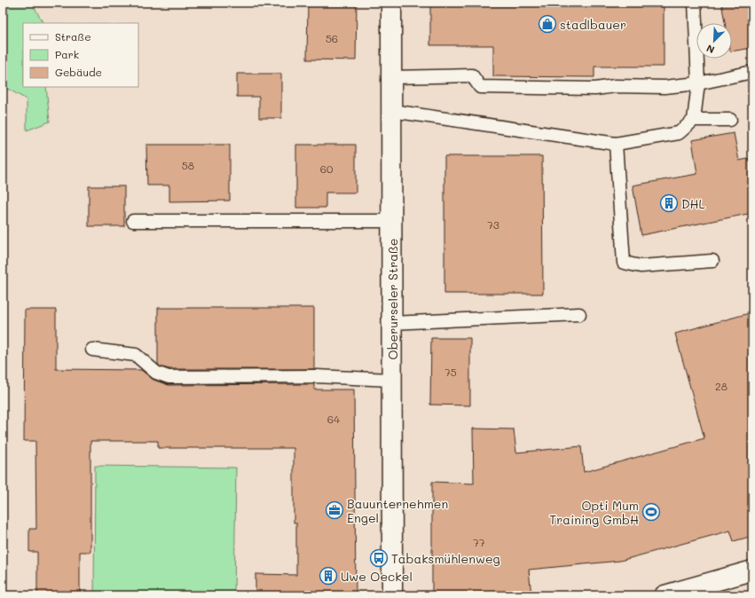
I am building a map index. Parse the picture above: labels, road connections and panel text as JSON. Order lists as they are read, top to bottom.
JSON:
{
  "streets": {
    "street": ["Oberurseler Straße"]
  },
  "places": {
    "shop": ["stadlbauer"],
    "building": ["DHL", "Uwe Oeckel"],
    "office": ["Bauunternehmen Engel"],
    "sports": ["Opti Mum Training GmbH"],
    "bus stop": ["Tabaksmühlenweg"]
  },
  "house_numbers": [
    "56",
    "58",
    "60",
    "73",
    "75",
    "28",
    "64",
    "77"
  ],
  "legend": ["Straße", "Park", "Gebäude"],
  "north": "bottom left"
}
